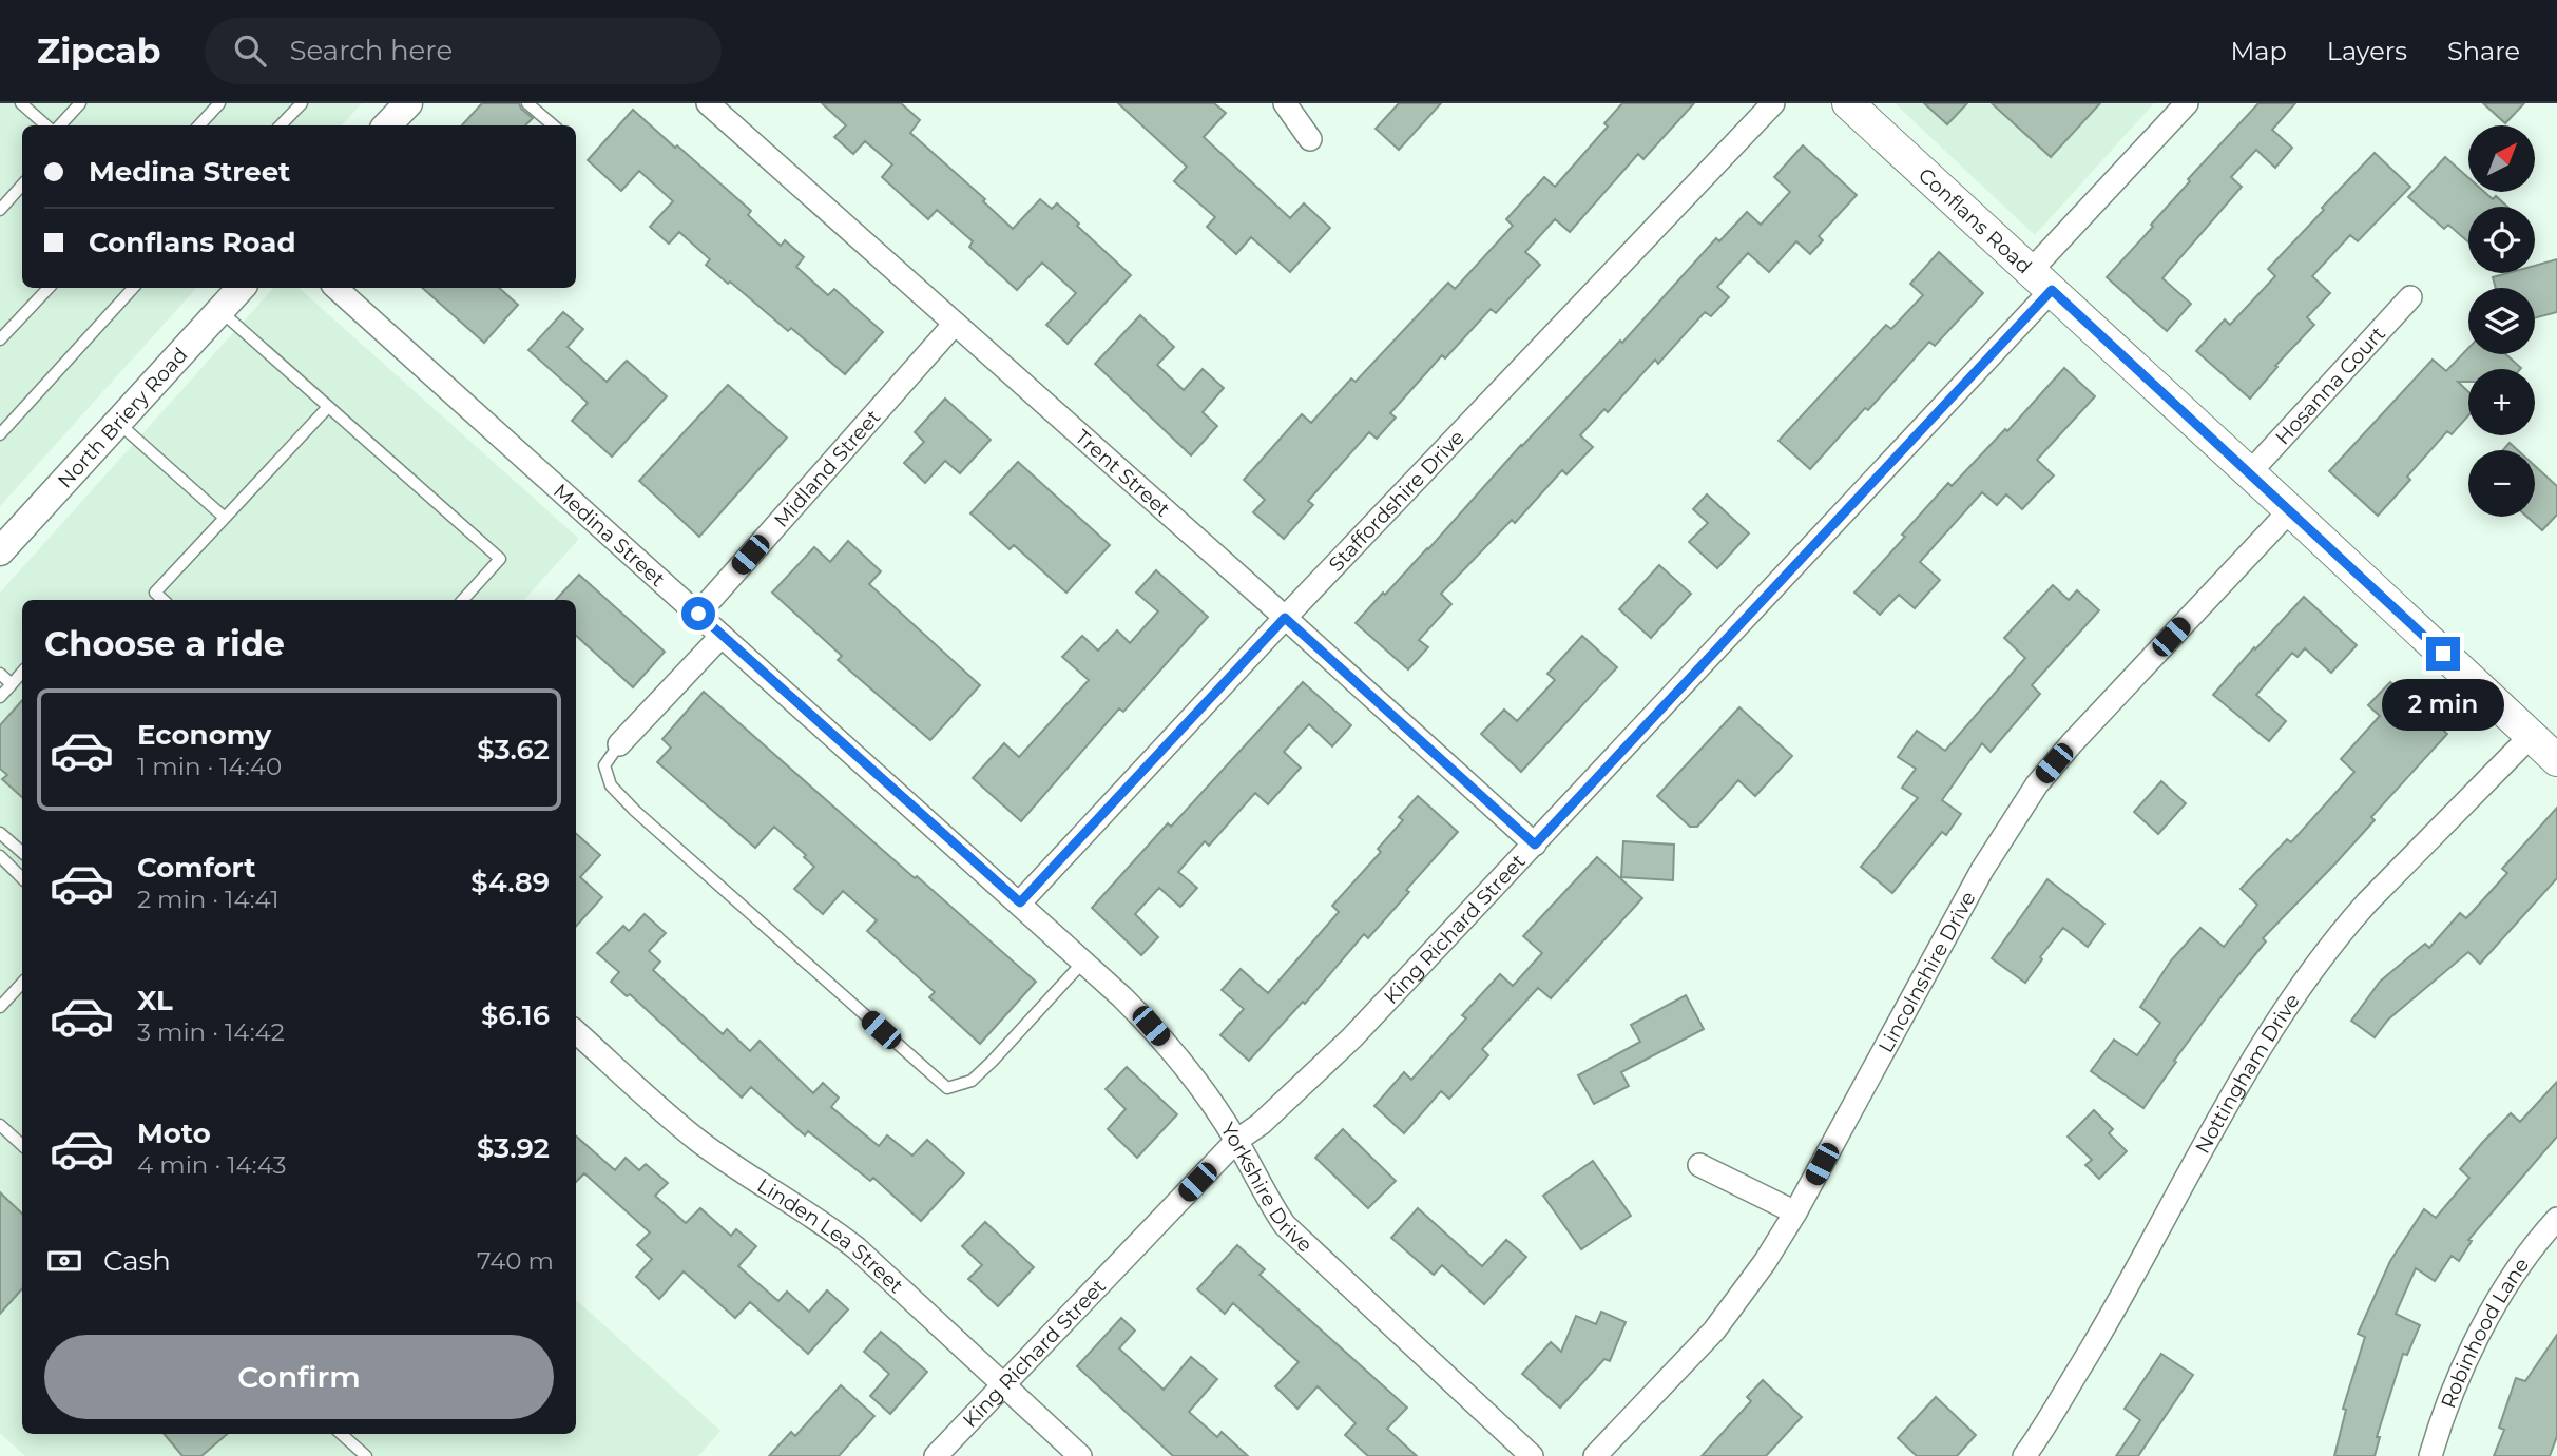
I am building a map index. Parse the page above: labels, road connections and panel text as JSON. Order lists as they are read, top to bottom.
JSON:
{
  "streets": {
    "main road": ["Conflans Road"],
    "street": [
      "Hosanna Court",
      "North Briery Road",
      "Midland Street",
      "Trent Street",
      "Staffordshire Drive",
      "Medina Street",
      "King Richard Street",
      "Lincolnshire Drive",
      "Nottingham Drive",
      "Yorkshire Drive",
      "Linden Lea Street",
      "Robinhood Lane"
    ]
  },
  "crossings": [
    ["Conflans Road", "Hosanna Court"],
    ["Conflans Road", "King Richard Street"],
    ["Conflans Road", "Lincolnshire Drive"],
    ["Conflans Road", "Nottingham Drive"],
    ["Midland Street", "Trent Street"],
    ["Midland Street", "Medina Street"],
    ["Trent Street", "Staffordshire Drive"],
    ["Trent Street", "King Richard Street"],
    ["Staffordshire Drive", "Medina Street"],
    ["Staffordshire Drive", "Yorkshire Drive"],
    ["Medina Street", "Yorkshire Drive"],
    ["King Richard Street", "Yorkshire Drive"],
    ["King Richard Street", "Linden Lea Street"]
  ],
  "north": "top right",
  "page": {
    "header": "Zipcab",
    "search": "Search here",
    "nav": ["Map", "Layers", "Share"],
    "map_buttons": ["+", "−"],
    "banner": ["Medina Street", "Conflans Road"],
    "heading": "Choose a ride",
    "bubble": "2 min",
    "list": [
      {
        "name": "Economy",
        "note": "1 min · 14:40",
        "value": "$3.62"
      },
      {
        "name": "Comfort",
        "note": "2 min · 14:41",
        "value": "$4.89"
      },
      {
        "name": "XL",
        "note": "3 min · 14:42",
        "value": "$6.16"
      },
      {
        "name": "Moto",
        "note": "4 min · 14:43",
        "value": "$3.92"
      }
    ],
    "pay": ["Cash", "740 m"],
    "buttons": "Confirm"
  }
}
